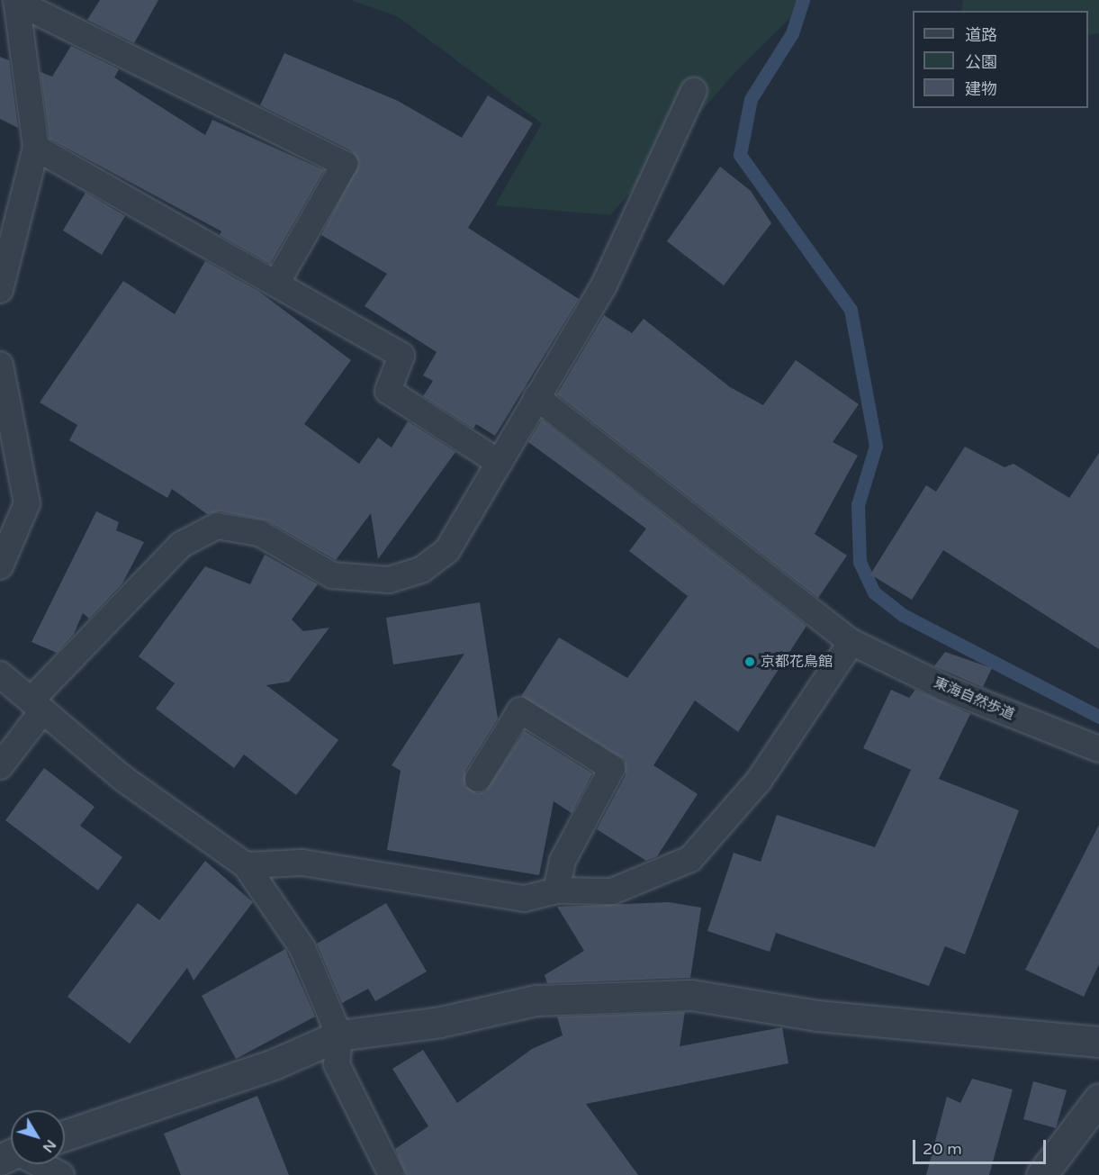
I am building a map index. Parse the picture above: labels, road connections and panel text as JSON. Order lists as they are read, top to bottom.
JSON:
{
  "streets": {
    "lane": ["東海自然歩道"]
  },
  "places": ["京都花鳥館"],
  "legend": ["道路", "公園", "建物"],
  "scale_bar": "20 m",
  "north": "bottom right"
}
